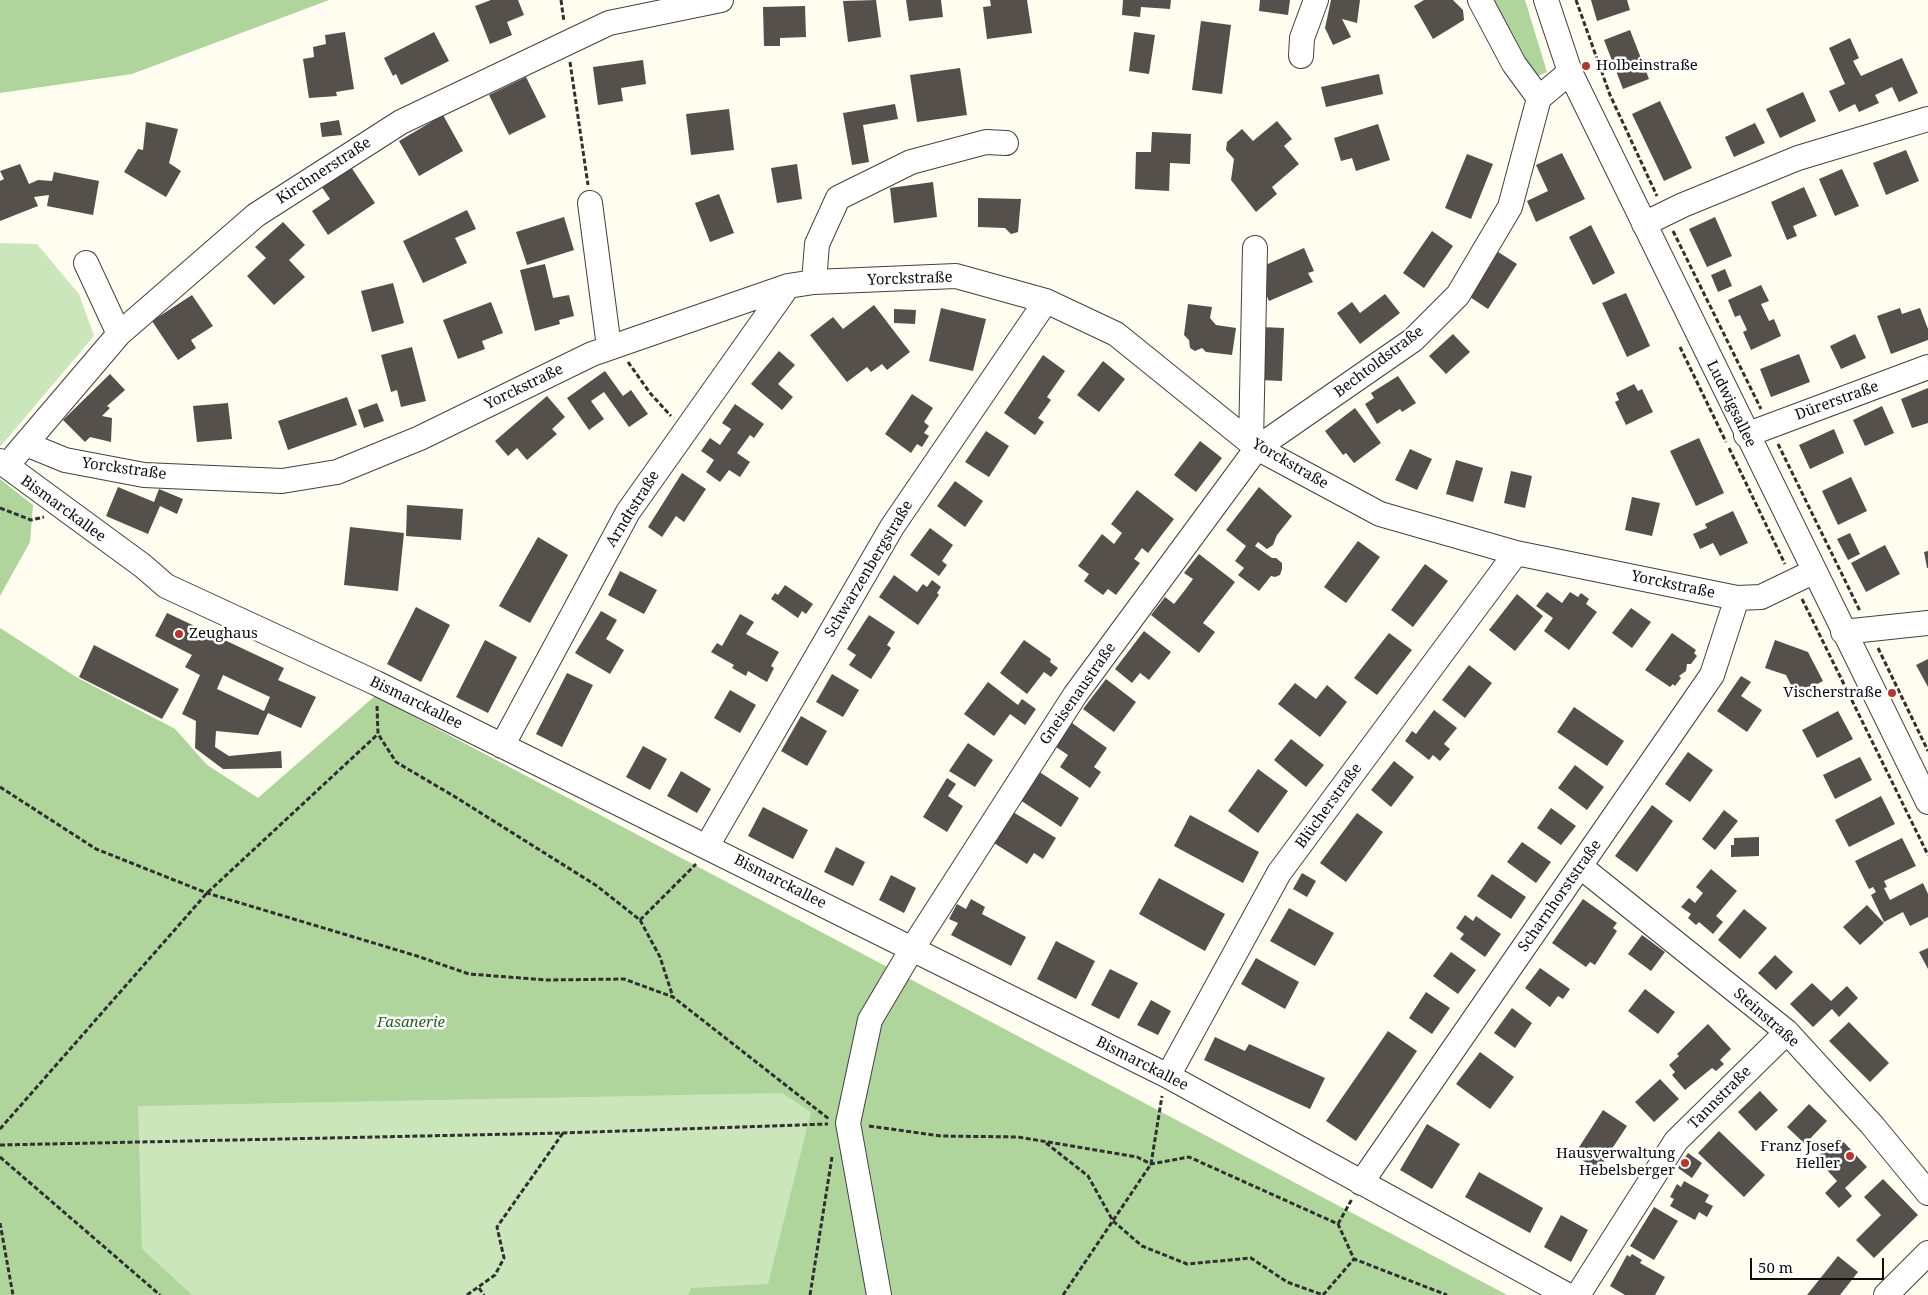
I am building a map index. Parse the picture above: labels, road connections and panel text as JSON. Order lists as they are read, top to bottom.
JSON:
{
  "streets": {
    "street": [
      "Kirchnerstraße",
      "Yorckstraße",
      "Bechtoldstraße",
      "Dürerstraße",
      "Ludwigsallee",
      "Bismarckallee",
      "Arndtstraße",
      "Schwarzenbergstraße",
      "Gneisenaustraße",
      "Blücherstraße",
      "Scharnhorststraße",
      "Steinstraße",
      "Tannstraße"
    ]
  },
  "crossings": [
    ["Kirchnerstraße", "Yorckstraße"],
    ["Kirchnerstraße", "Bismarckallee"],
    ["Yorckstraße", "Bechtoldstraße"],
    ["Yorckstraße", "Ludwigsallee"],
    ["Yorckstraße", "Arndtstraße"],
    ["Yorckstraße", "Schwarzenbergstraße"],
    ["Yorckstraße", "Gneisenaustraße"],
    ["Yorckstraße", "Blücherstraße"],
    ["Yorckstraße", "Scharnhorststraße"],
    ["Bechtoldstraße", "Gneisenaustraße"],
    ["Dürerstraße", "Ludwigsallee"],
    ["Bismarckallee", "Arndtstraße"],
    ["Bismarckallee", "Schwarzenbergstraße"],
    ["Bismarckallee", "Gneisenaustraße"],
    ["Bismarckallee", "Blücherstraße"],
    ["Bismarckallee", "Scharnhorststraße"],
    ["Scharnhorststraße", "Steinstraße"],
    ["Steinstraße", "Tannstraße"]
  ],
  "parks": ["Fasanerie"],
  "places": [
    "Holbeinstraße",
    "Zeughaus",
    "Vischerstraße",
    "Franz Josef Heller",
    "Hausverwaltung Hebelsberger"
  ],
  "scale_bar": "50 m"
}
